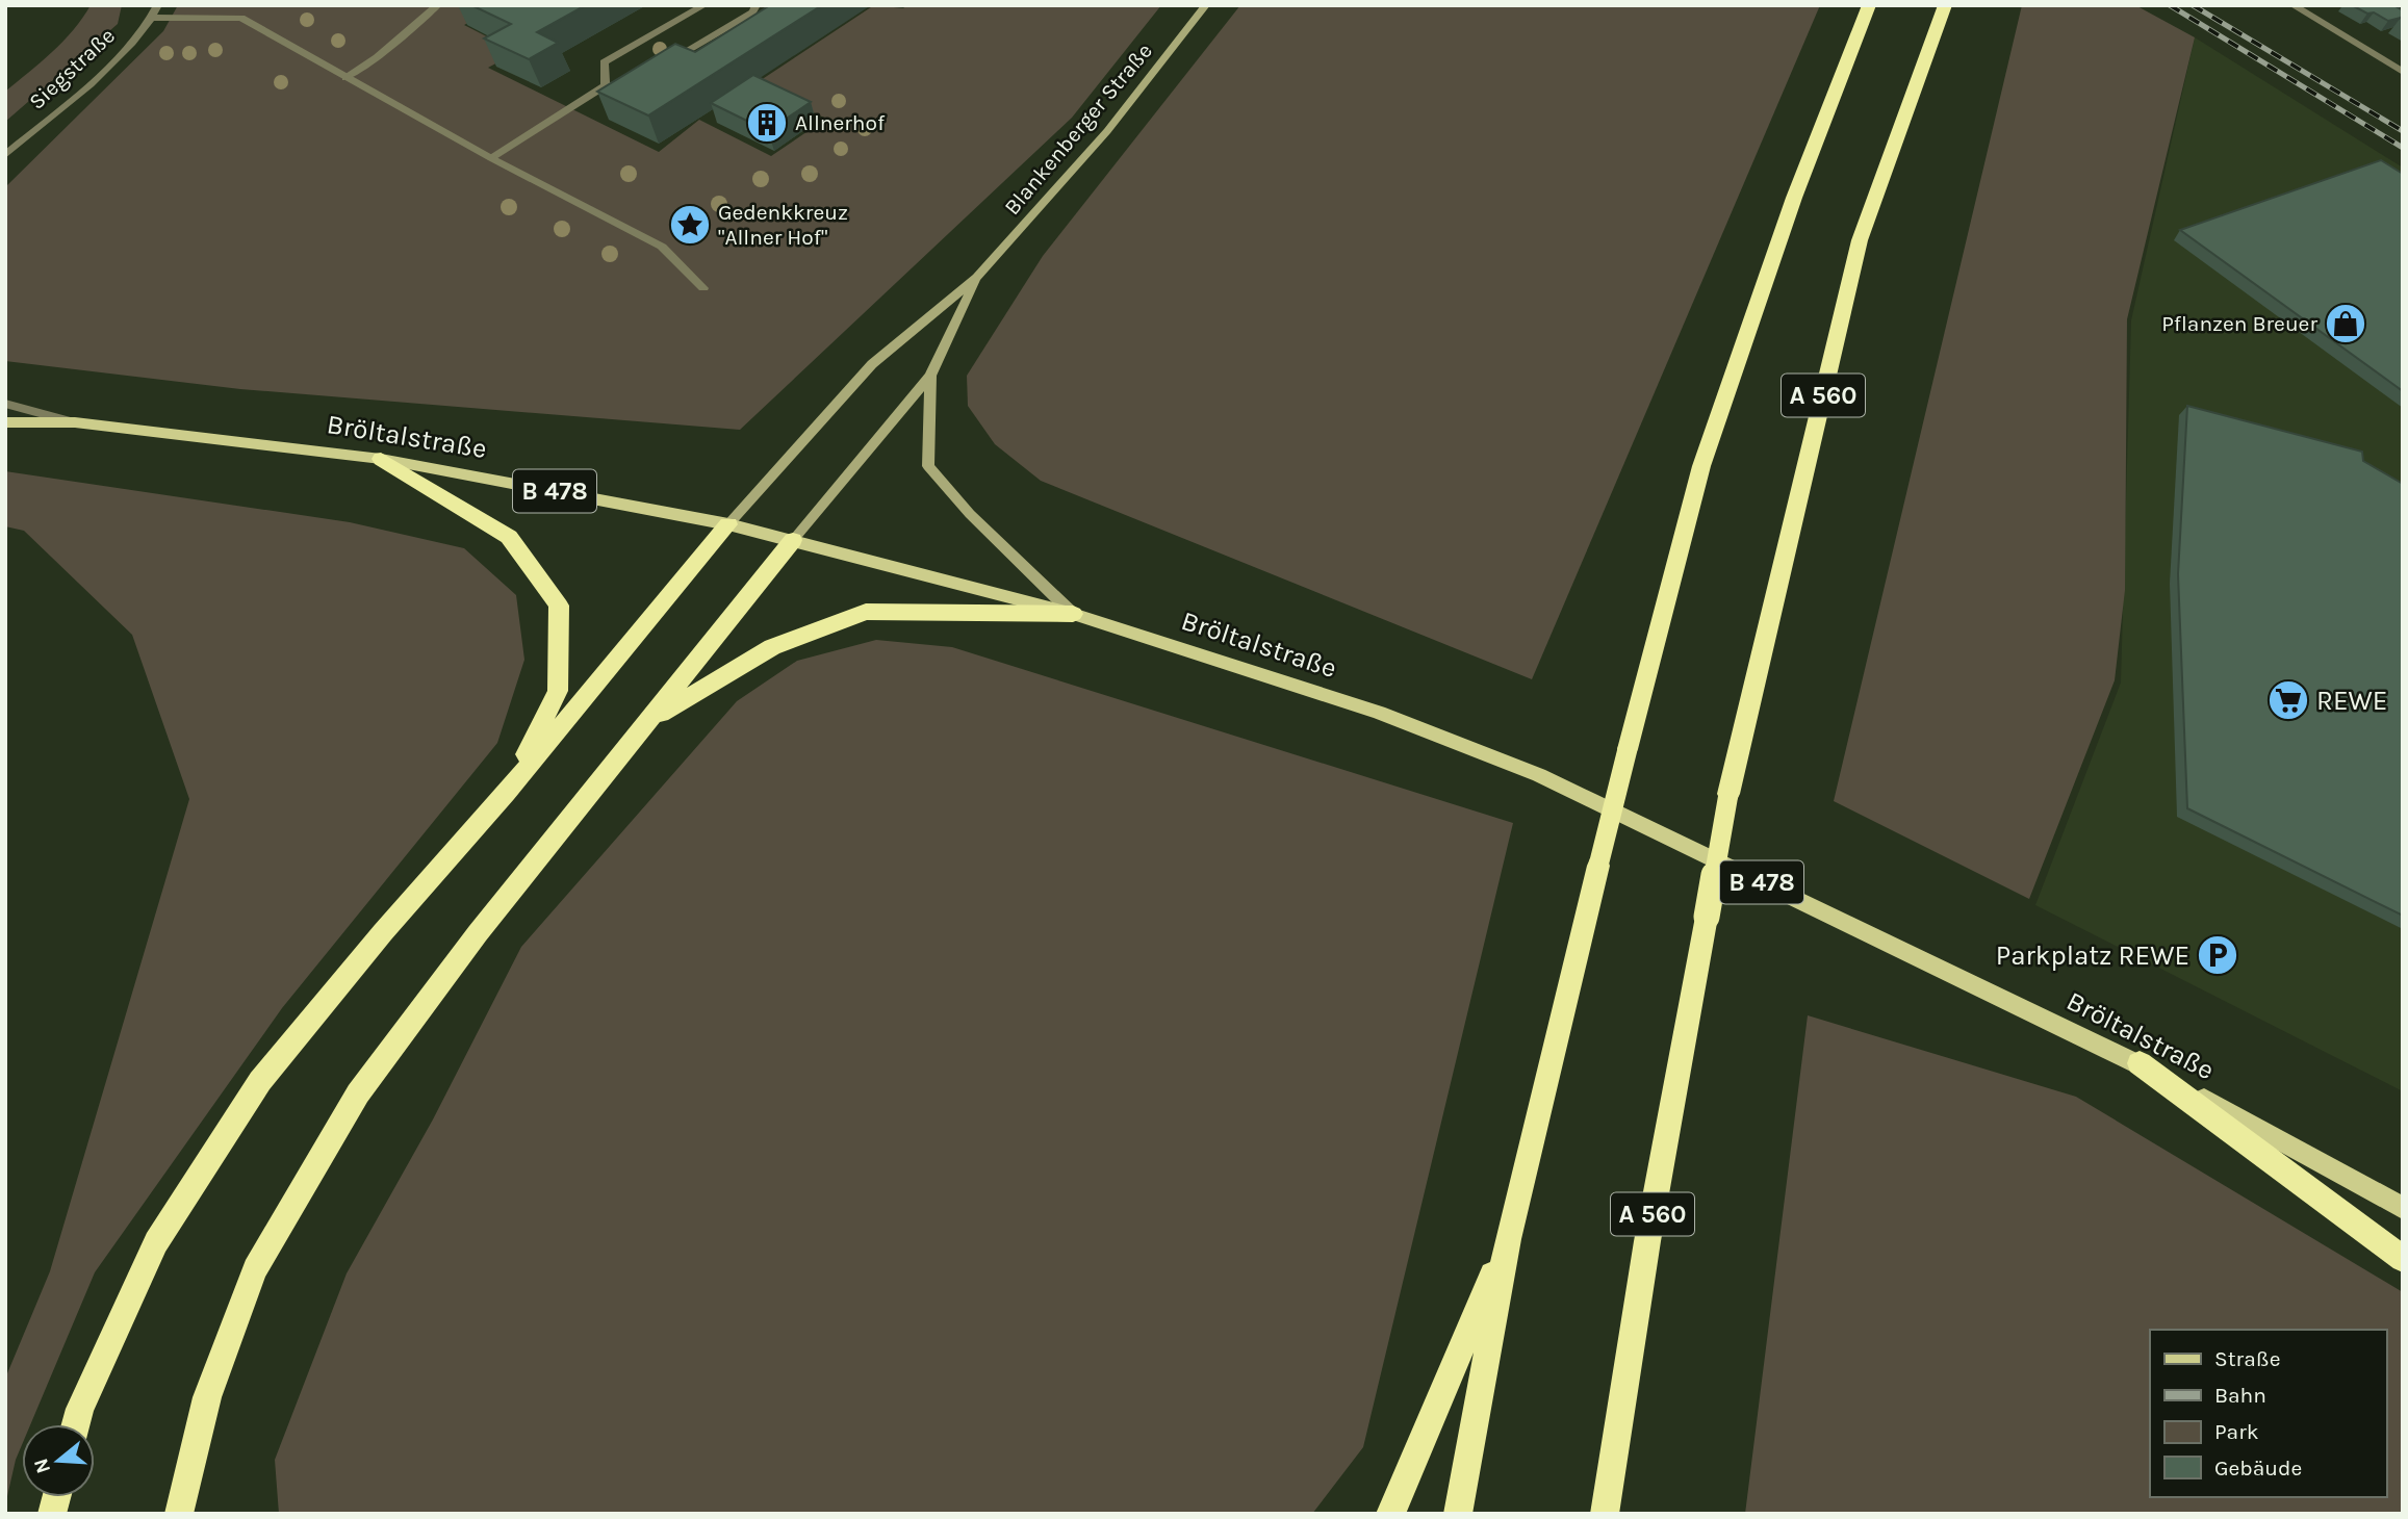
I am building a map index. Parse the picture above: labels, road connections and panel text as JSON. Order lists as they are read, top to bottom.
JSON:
{
  "streets": {
    "highway": ["A 560"],
    "main road": ["Bröltalstraße", "B 478"],
    "street": ["Siegstraße", "Blankenberger Straße"]
  },
  "crossings": [
    ["Blankenberger Straße", "Bröltalstraße"]
  ],
  "places": {
    "building": ["Allnerhof"],
    "place": ["Gedenkkreuz \"Allner Hof\""],
    "shop": ["Pflanzen Breuer"],
    "supermarket": ["REWE"],
    "parking": ["Parkplatz REWE"]
  },
  "legend": [
    "Straße",
    "Bahn",
    "Park",
    "Gebäude"
  ],
  "north": "left"
}
